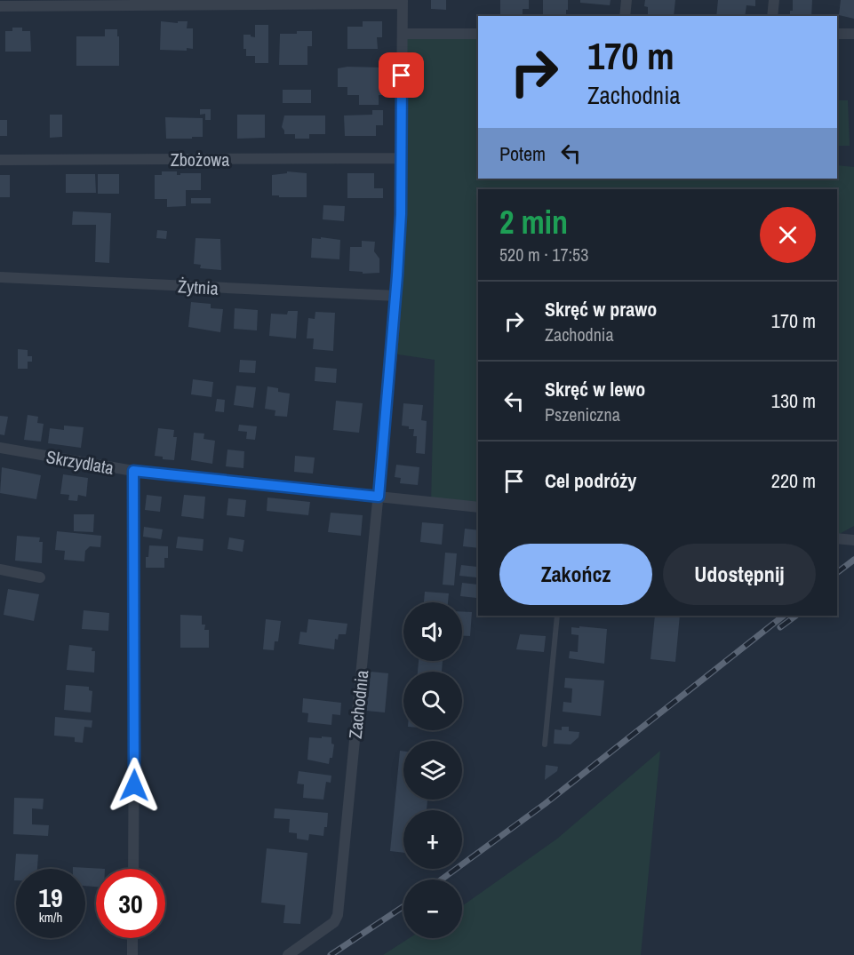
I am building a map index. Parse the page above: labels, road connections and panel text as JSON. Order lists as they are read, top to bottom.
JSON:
{
  "streets": {
    "street": [
      "Zbożowa",
      "Żytnia",
      "Skrzydlata",
      "Zachodnia"
    ]
  },
  "crossings": [
    ["Zbożowa", "Zachodnia"],
    ["Żytnia", "Zachodnia"]
  ],
  "page": {
    "turn": ["170 m", "Zachodnia"],
    "then": "Potem",
    "heading": ["2 min", "520 m · 17:53"],
    "list": [
      {
        "name": "Skręć w prawo",
        "note": "Zachodnia",
        "value": "170 m"
      },
      {
        "name": "Skręć w lewo",
        "note": "Pszeniczna",
        "value": "130 m"
      },
      {
        "name": "Cel podróży",
        "value": "220 m"
      }
    ],
    "buttons": ["Zakończ", "Udostępnij"],
    "map_buttons": ["+", "−"],
    "speed": "19 km/h",
    "limit": "30"
  }
}
